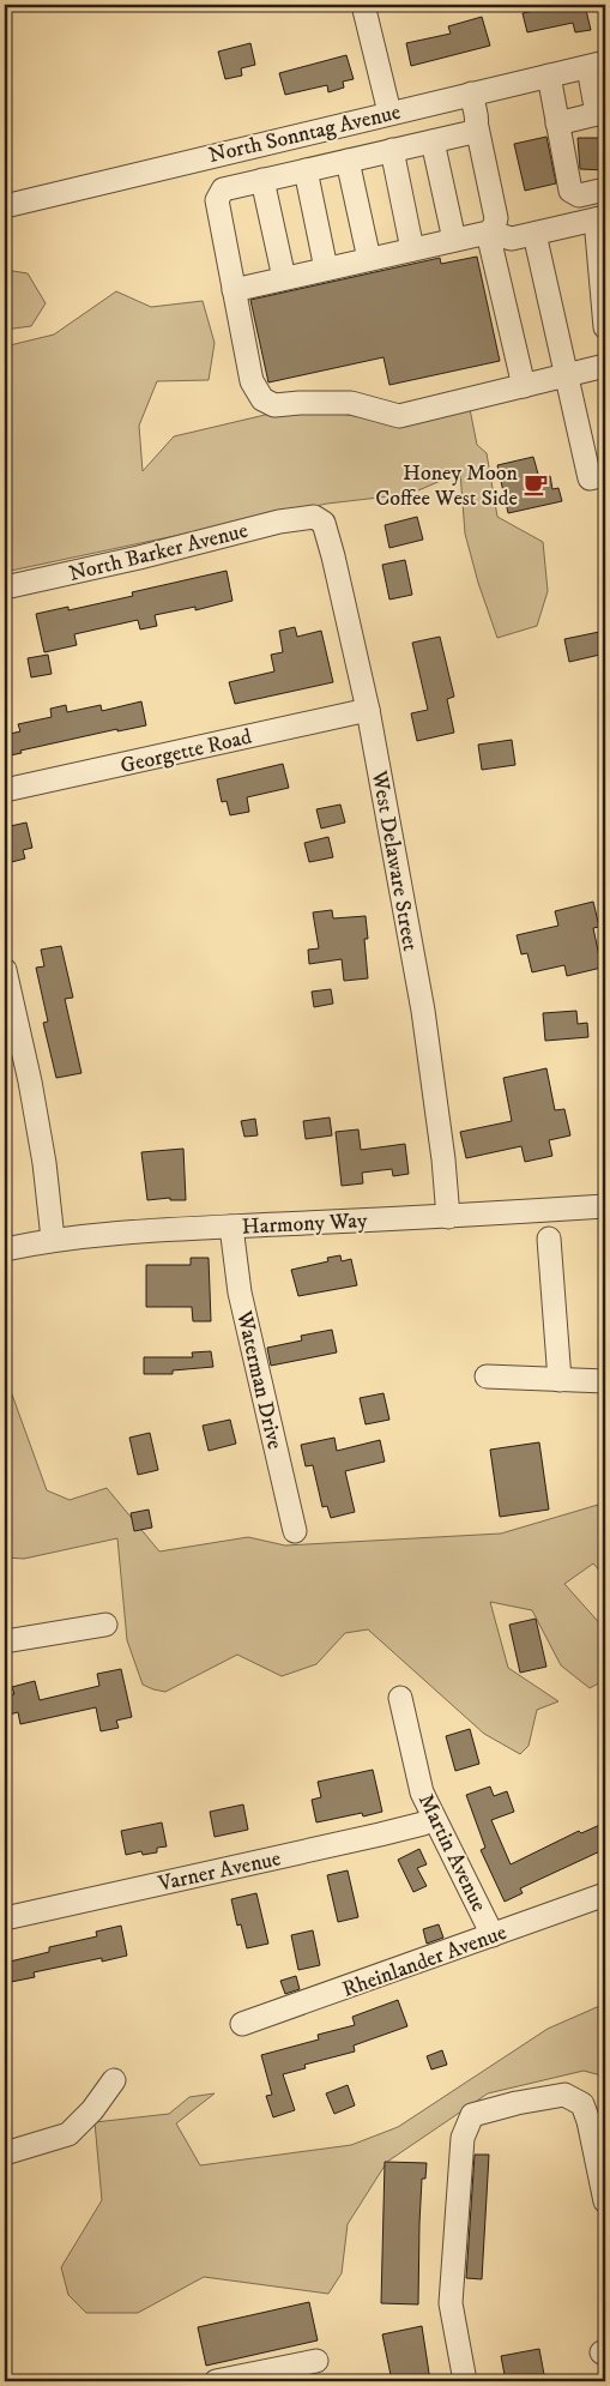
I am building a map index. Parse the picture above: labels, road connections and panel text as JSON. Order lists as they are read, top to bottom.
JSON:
{
  "streets": {
    "street": [
      "North Sonntag Avenue",
      "North Barker Avenue",
      "Georgette Road",
      "West Delaware Street",
      "Harmony Way",
      "Waterman Drive",
      "Martin Avenue",
      "Varner Avenue",
      "Rheinlander Avenue"
    ]
  },
  "crossings": [
    ["North Barker Avenue", "West Delaware Street"],
    ["Georgette Road", "West Delaware Street"],
    ["West Delaware Street", "Harmony Way"],
    ["Harmony Way", "Waterman Drive"],
    ["Martin Avenue", "Varner Avenue"],
    ["Martin Avenue", "Rheinlander Avenue"]
  ],
  "places": {
    "cafe": ["Honey Moon Coffee West Side"]
  }
}
